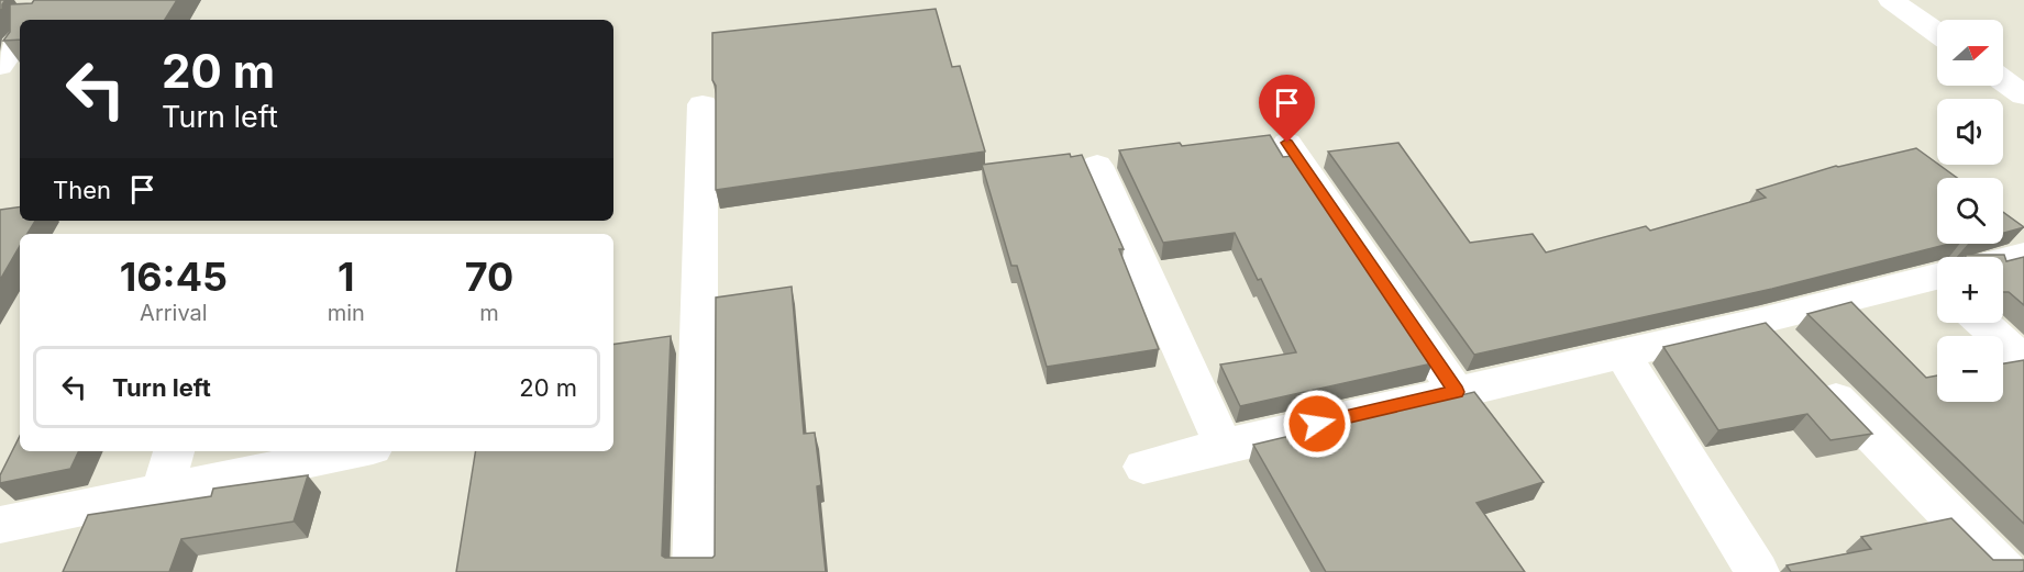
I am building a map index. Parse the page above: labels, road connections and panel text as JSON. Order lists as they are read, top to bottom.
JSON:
{
  "north": "right",
  "page": {
    "map_buttons": ["+", "−"],
    "turn": ["20 m", "Turn left"],
    "then": "Then",
    "eta": [
      "16:45",
      "Arrival",
      "1",
      "min",
      "70",
      "m"
    ],
    "list": [
      {
        "name": "Turn left",
        "value": "20 m"
      }
    ]
  }
}
